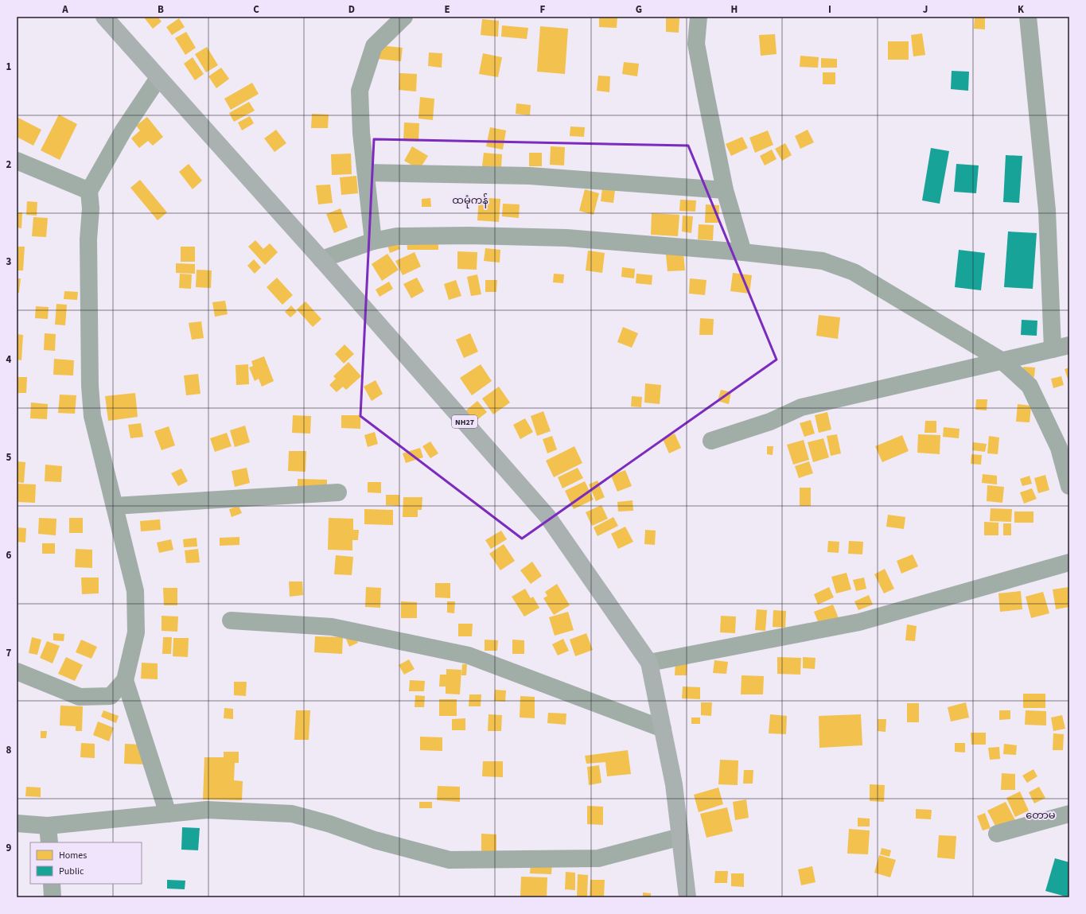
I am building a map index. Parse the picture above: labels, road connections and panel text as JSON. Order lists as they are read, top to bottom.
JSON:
{
  "streets": {
    "highway": ["NH27"]
  },
  "districts": ["ထမုံကန်", "တောမ"],
  "legend": ["Homes", "Public"],
  "grid": {
    "columns": [
      "A",
      "B",
      "C",
      "D",
      "E",
      "F",
      "G",
      "H",
      "I",
      "J",
      "K"
    ],
    "rows": [
      "1",
      "2",
      "3",
      "4",
      "5",
      "6",
      "7",
      "8",
      "9"
    ]
  }
}
